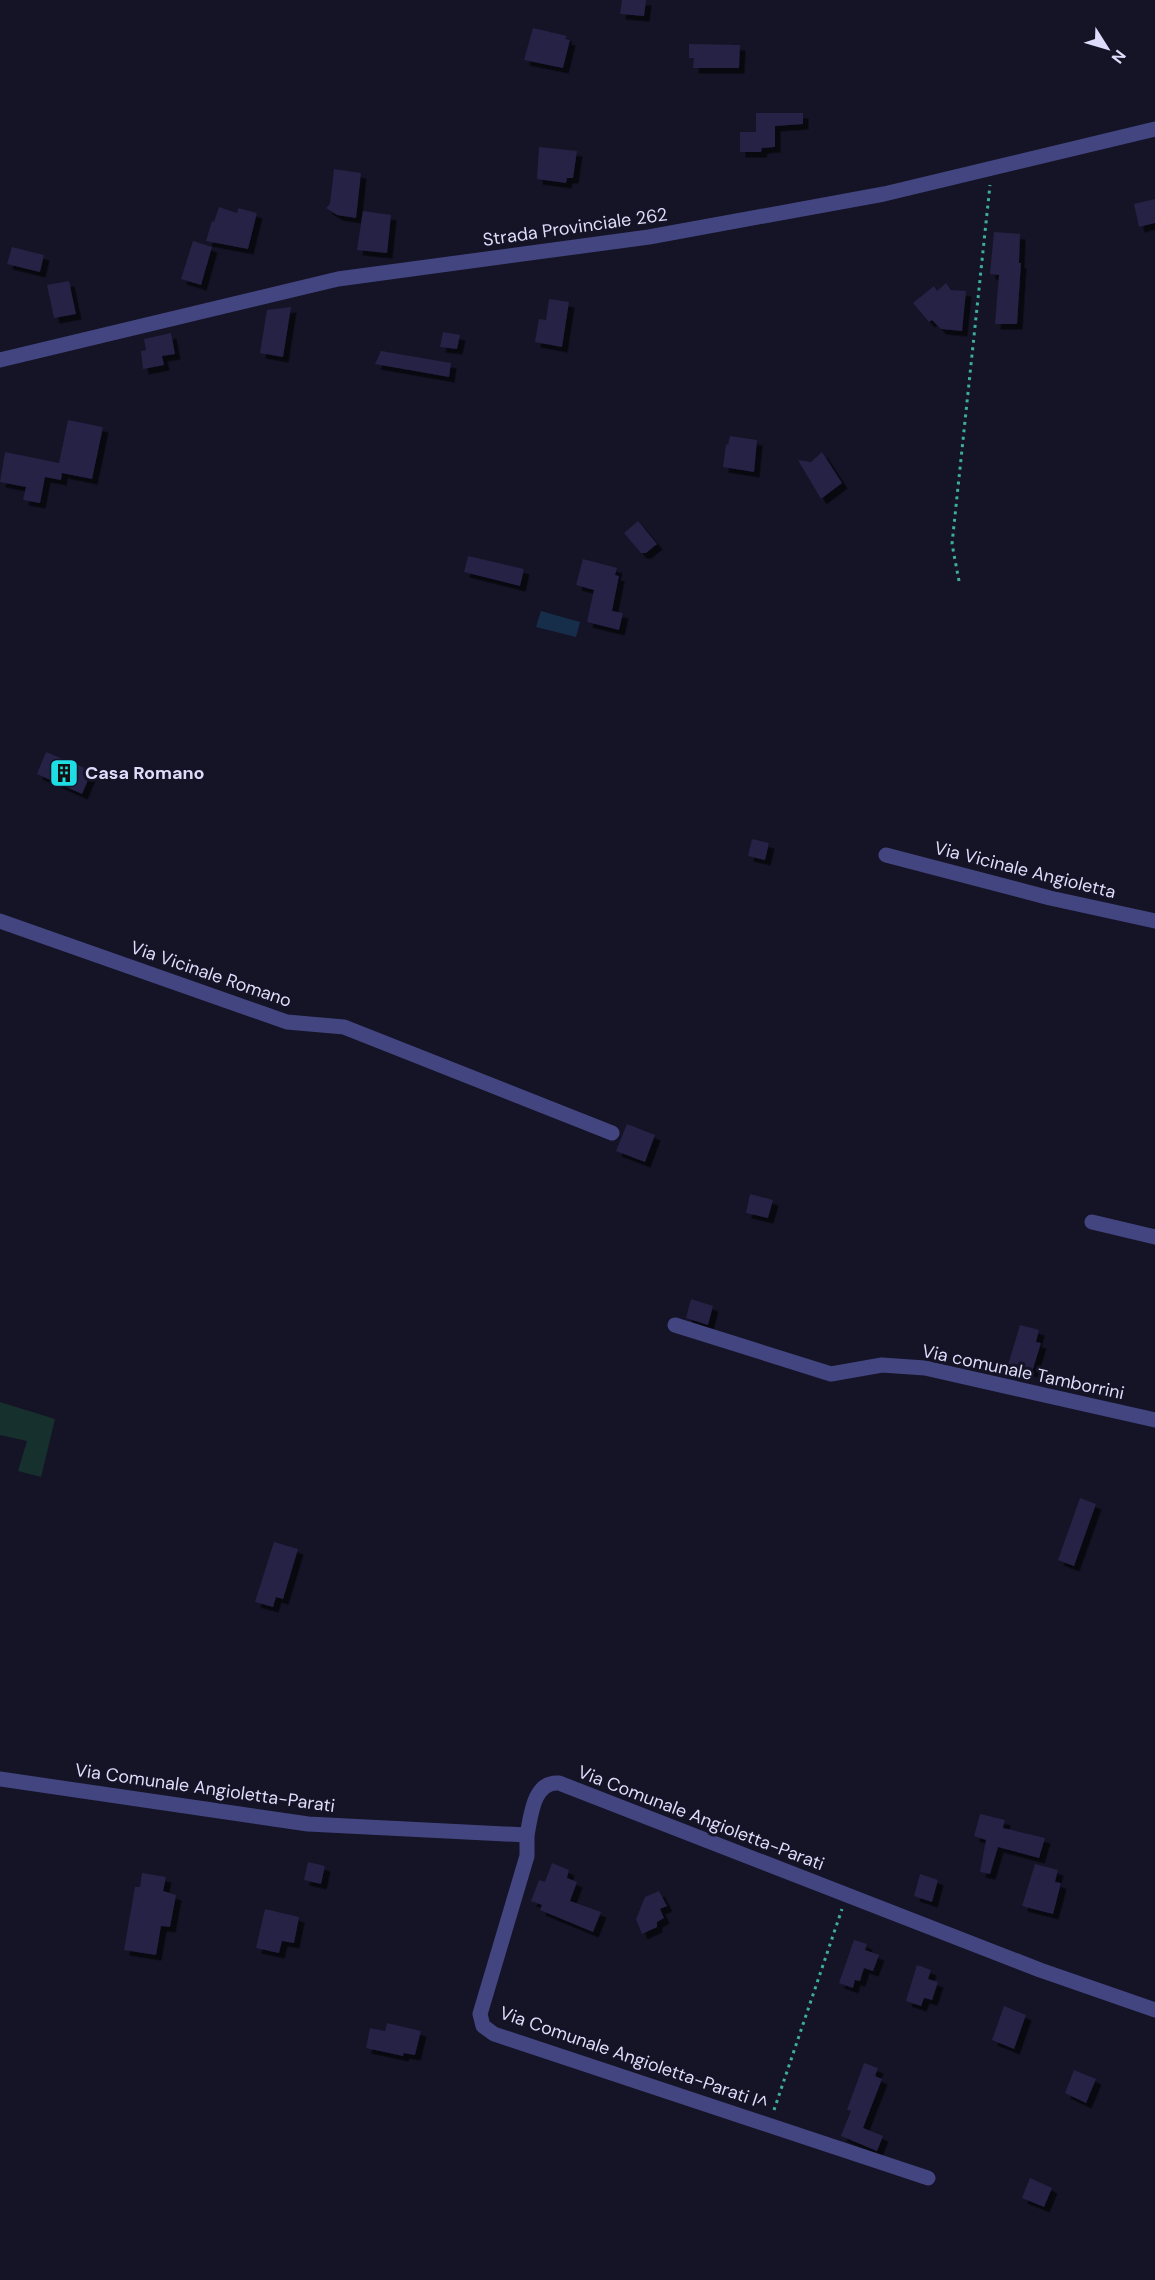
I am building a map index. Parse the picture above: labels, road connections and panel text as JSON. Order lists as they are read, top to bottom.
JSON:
{
  "streets": {
    "street": [
      "Strada Provinciale 262",
      "Via Vicinale Angioletta",
      "Via Vicinale Romano",
      "Via comunale Tamborrini",
      "Via Comunale Angioletta-Parati",
      "Via Comunale Angioletta-Parati I^"
    ]
  },
  "crossings": [
    ["Via Comunale Angioletta-Parati", "Via Comunale Angioletta-Parati I^"]
  ],
  "places": {
    "building": ["Casa Romano"]
  },
  "north": "bottom right"
}
